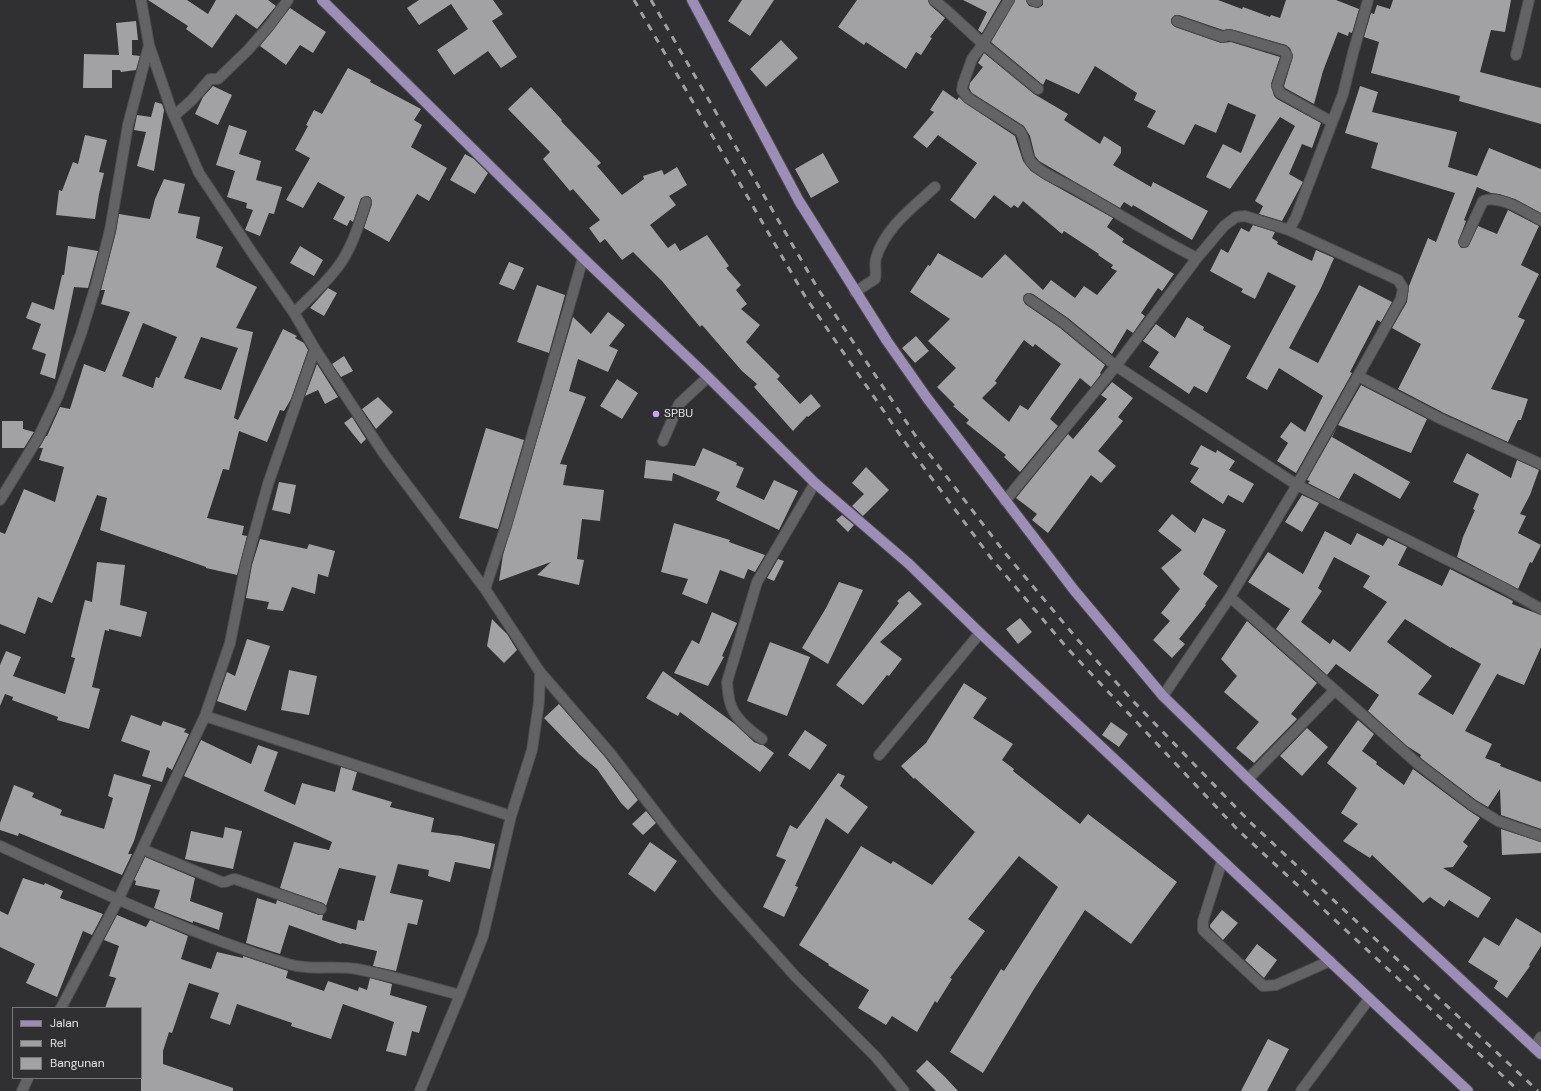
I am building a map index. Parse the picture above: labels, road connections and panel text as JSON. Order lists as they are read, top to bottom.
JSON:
{
  "places": ["SPBU"],
  "legend": ["Jalan", "Rel", "Bangunan"]
}
